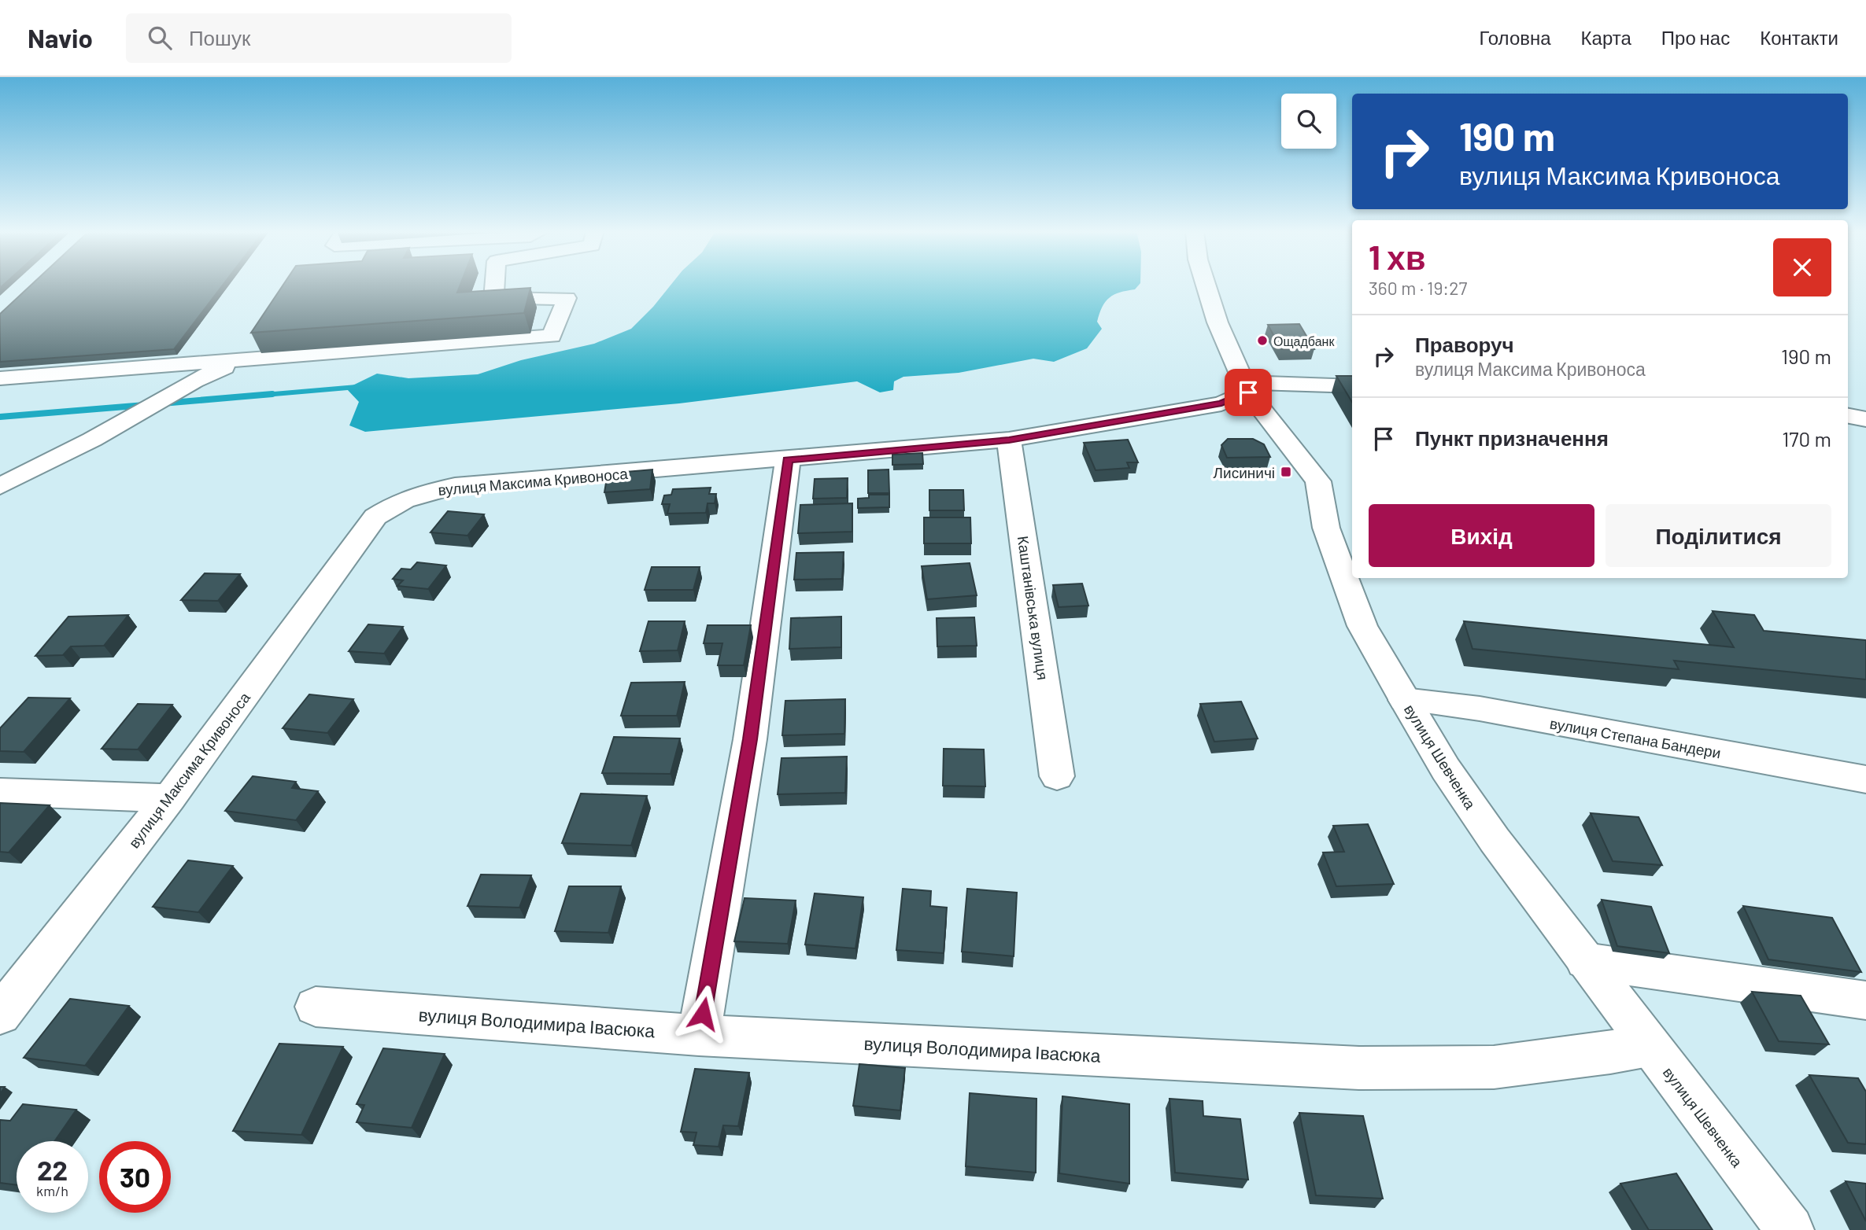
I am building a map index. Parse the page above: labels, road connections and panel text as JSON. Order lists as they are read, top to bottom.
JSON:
{
  "streets": {
    "street": [
      "вулиця Максима Кривоноса",
      "Каштанівська вулиця",
      "вулиця Степана Бандери",
      "вулиця Шевченка",
      "вулиця Володимира Івасюка"
    ]
  },
  "crossings": [
    ["вулиця Максима Кривоноса", "Каштанівська вулиця"],
    ["вулиця Максима Кривоноса", "вулиця Шевченка"],
    ["вулиця Степана Бандери", "вулиця Шевченка"],
    ["вулиця Шевченка", "вулиця Володимира Івасюка"]
  ],
  "places": {
    "other": ["Ощадбанк"],
    "transit": ["Лисиничі"]
  },
  "page": {
    "header": "Navio",
    "search": "Пошук",
    "nav": [
      "Головна",
      "Карта",
      "Про нас",
      "Контакти"
    ],
    "turn": ["190 m", "вулиця Максима Кривоноса"],
    "heading": ["1 хв", "360 m · 19:27"],
    "list": [
      {
        "name": "Праворуч",
        "note": "вулиця Максима Кривоноса",
        "value": "190 m"
      },
      {
        "name": "Пункт призначення",
        "value": "170 m"
      }
    ],
    "buttons": ["Вихід", "Поділитися"],
    "speed": "22 km/h",
    "limit": "30"
  }
}
